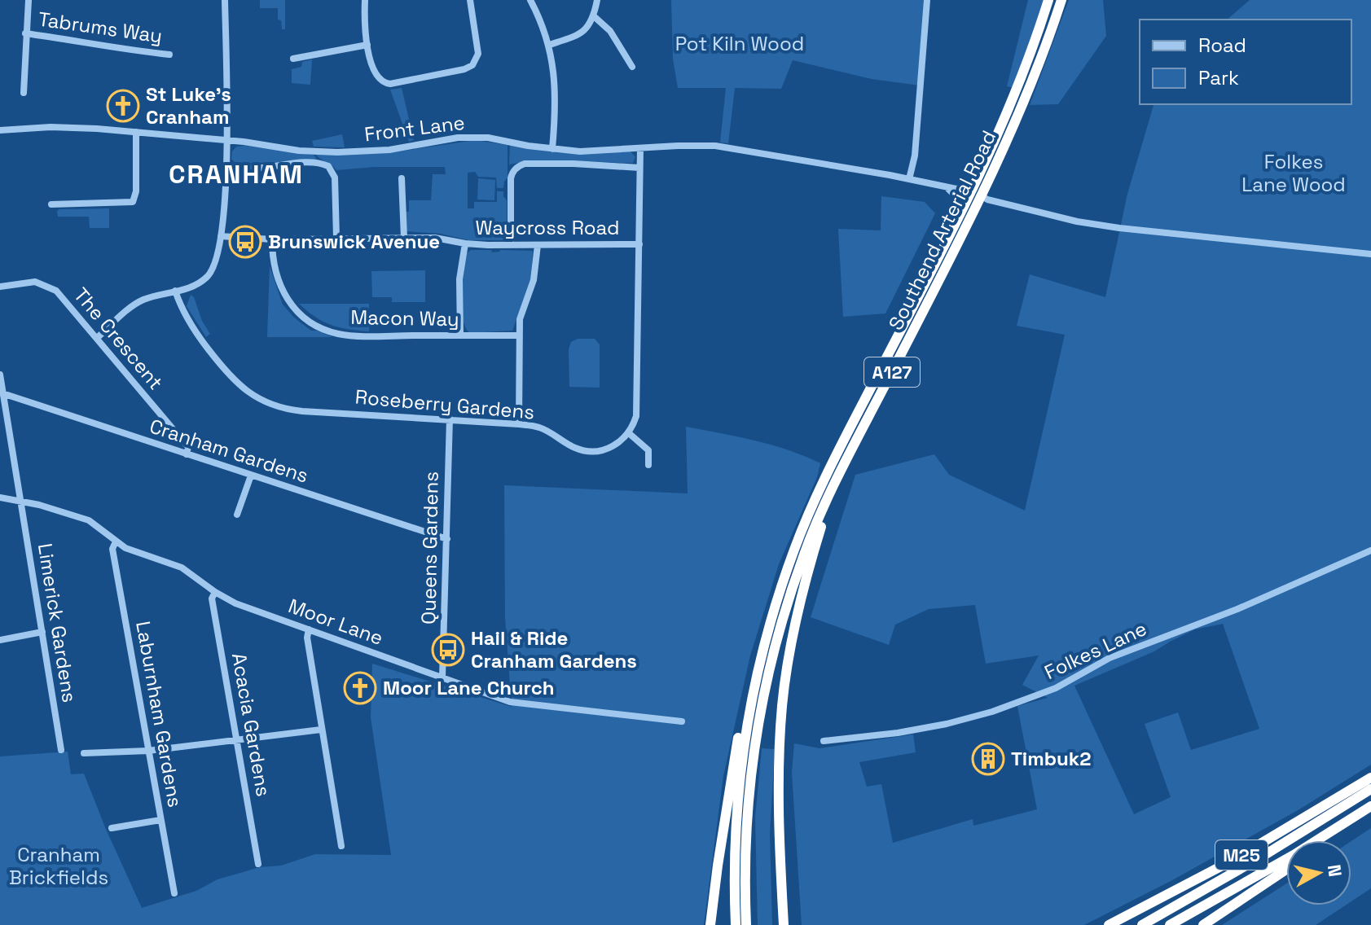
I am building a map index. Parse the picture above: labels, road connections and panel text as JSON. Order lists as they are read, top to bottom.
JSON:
{
  "streets": {
    "highway": ["Southend Arterial Road", "A127", "M25"],
    "street": [
      "Tabrums Way",
      "Front Lane",
      "Waycross Road",
      "Macon Way",
      "The Crescent",
      "Roseberry Gardens",
      "Cranham Gardens",
      "Queens Gardens",
      "Moor Lane",
      "Limerick Gardens",
      "Folkes Lane",
      "Laburnham Gardens",
      "Acacia Gardens"
    ]
  },
  "crossings": [
    ["Front Lane", "Southend Arterial Road"],
    ["Waycross Road", "Macon Way"],
    ["The Crescent", "Cranham Gardens"],
    ["Roseberry Gardens", "Queens Gardens"],
    ["Cranham Gardens", "Queens Gardens"],
    ["Cranham Gardens", "Limerick Gardens"],
    ["Queens Gardens", "Moor Lane"],
    ["Moor Lane", "Limerick Gardens"],
    ["Moor Lane", "Laburnham Gardens"],
    ["Moor Lane", "Acacia Gardens"]
  ],
  "districts": ["CRANHAM"],
  "parks": ["Pot Kiln Wood", "Folkes Lane Wood", "Cranham Brickfields"],
  "places": {
    "church": ["St Luke's Cranham", "Moor Lane Church"],
    "bus stop": ["Brunswick Avenue", "Hail & Ride Cranham Gardens"],
    "building": ["Timbuk2"]
  },
  "legend": ["Road", "Park"],
  "north": "right"
}
